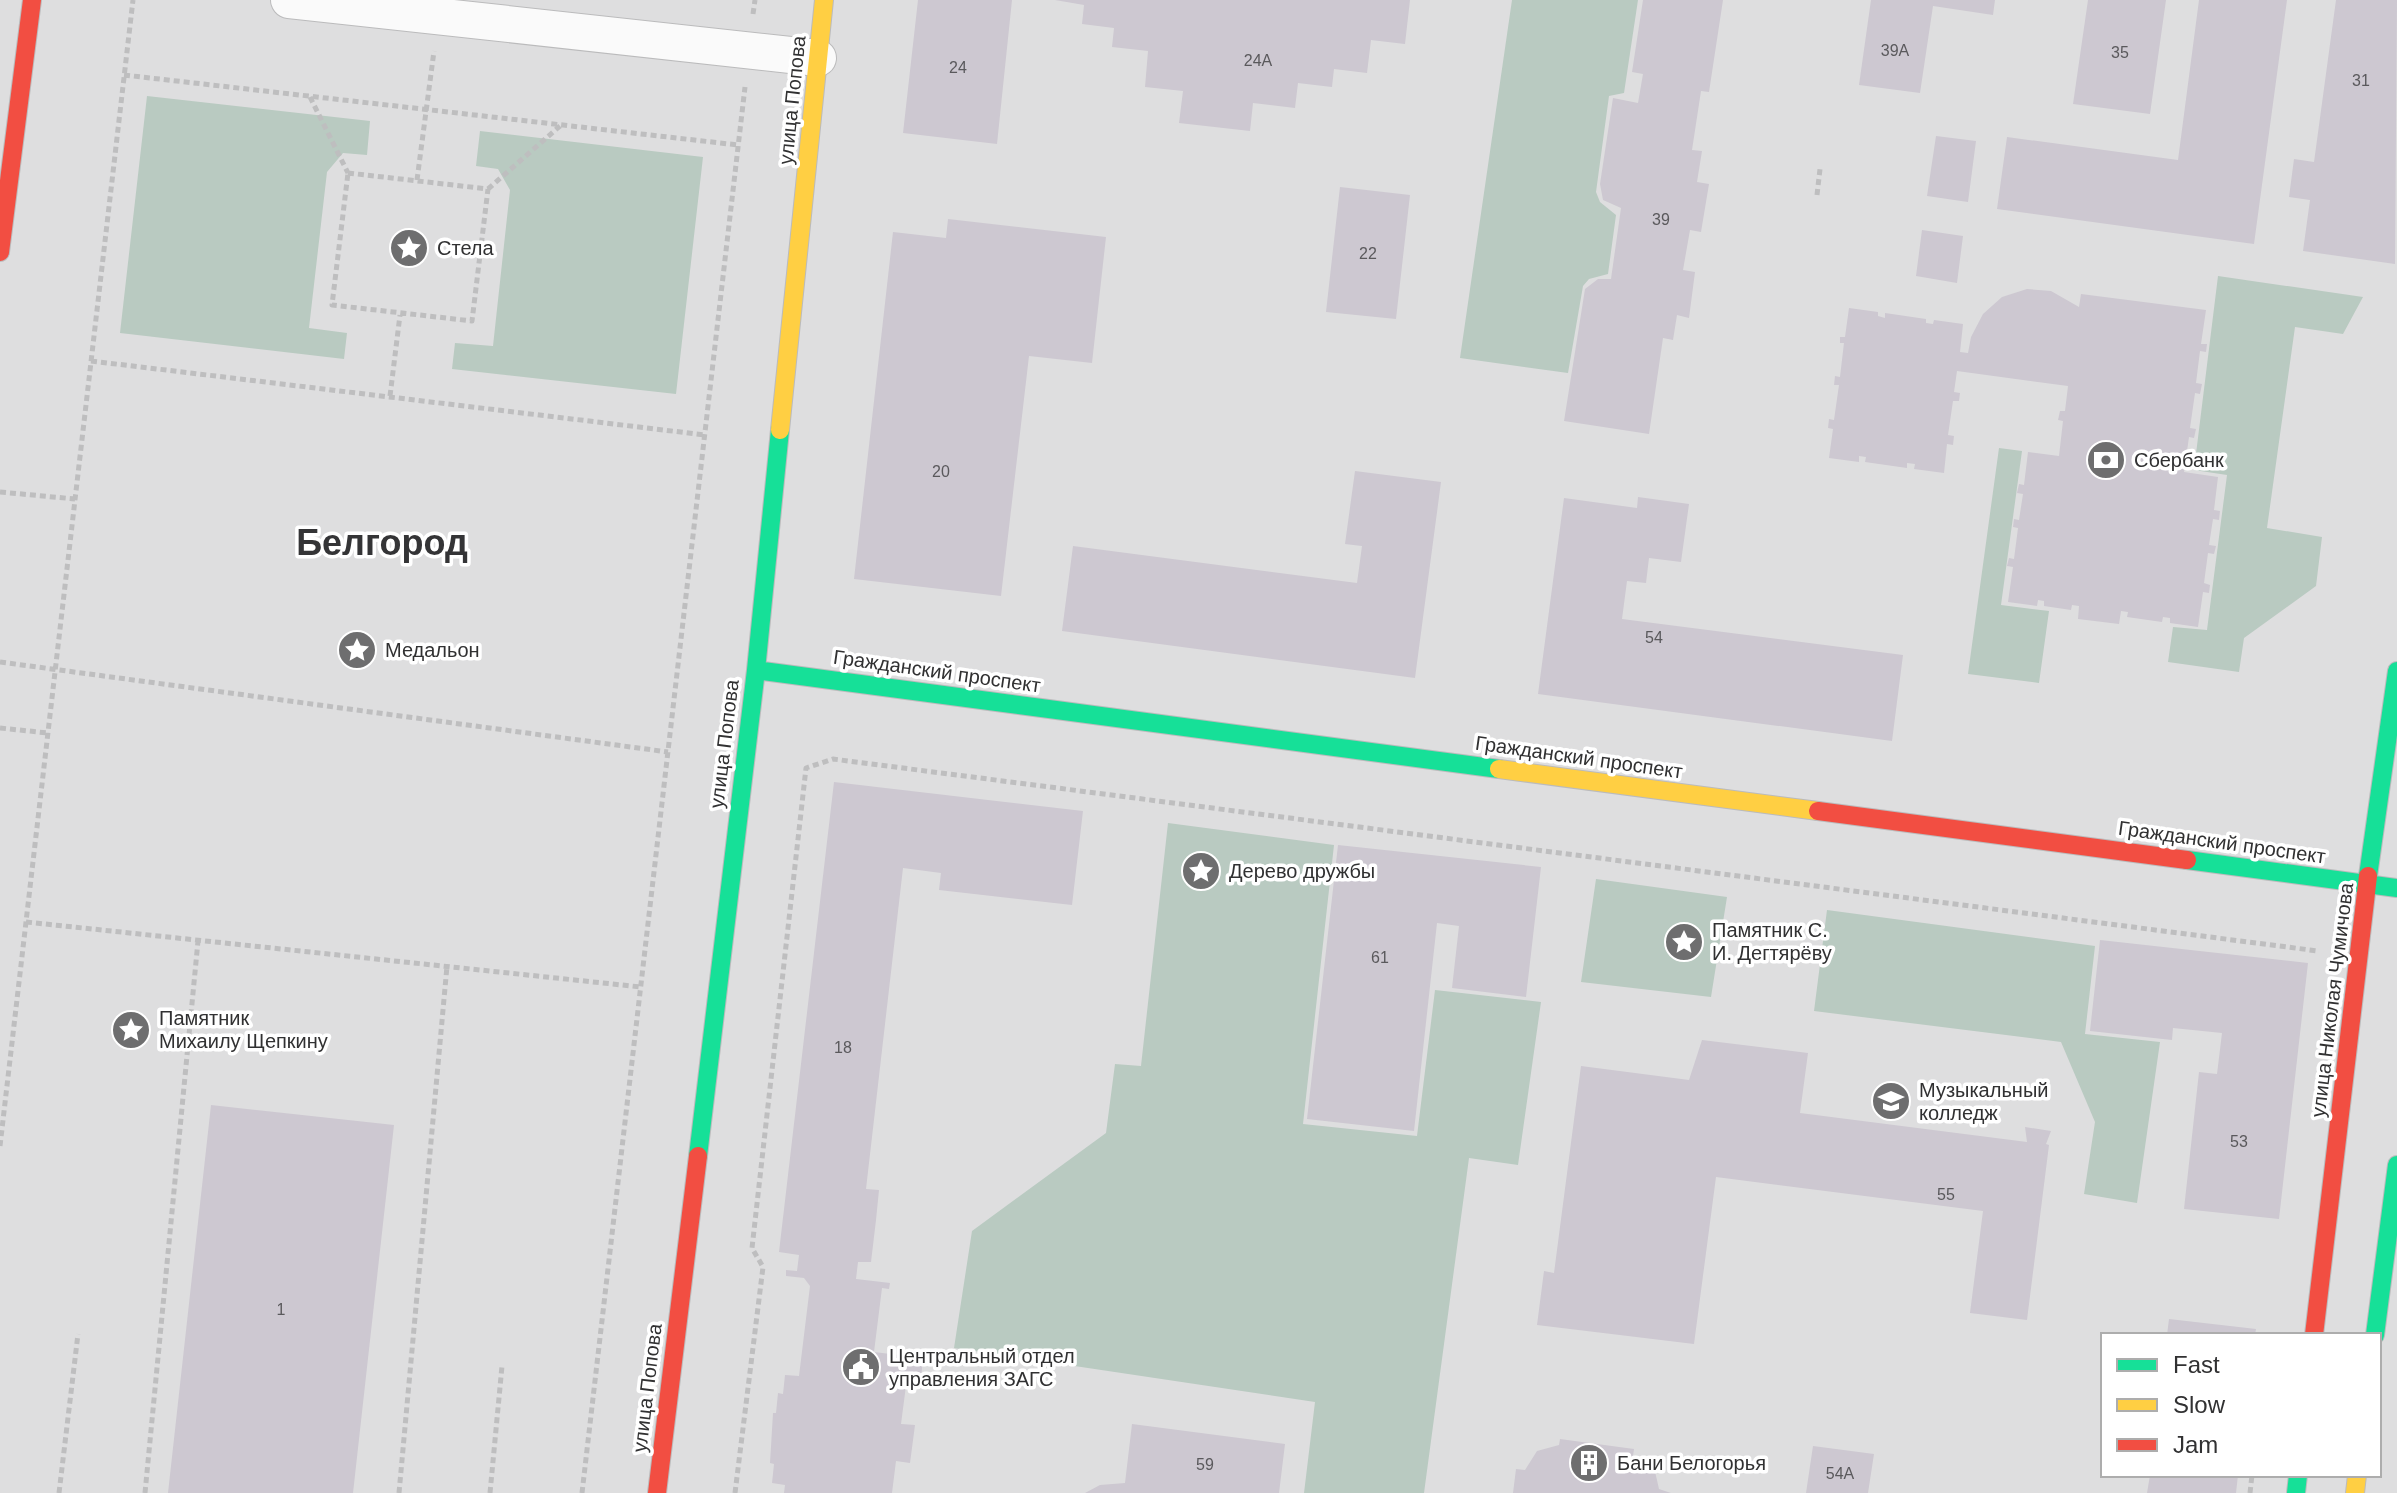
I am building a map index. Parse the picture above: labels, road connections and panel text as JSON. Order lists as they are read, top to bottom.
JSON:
{
  "streets": {
    "street": ["улица Попова", "Гражданский проспект", "улица Николая Чумичова"]
  },
  "crossings": [
    ["улица Попова", "Гражданский проспект"],
    ["Гражданский проспект", "улица Николая Чумичова"]
  ],
  "districts": ["Белгород"],
  "places": {
    "place": [
      "Стела",
      "Медальон",
      "Дерево дружбы",
      "Памятник С. И. Дегтярёву",
      "Памятник Михаилу Щепкину"
    ],
    "bank": ["Сбербанк"],
    "school or university": ["Музыкальный колледж"],
    "public building": ["Центральный отдел управления ЗАГС"],
    "building": ["Бани Белогорья"]
  },
  "house_numbers": [
    "39А",
    "35",
    "24А",
    "24",
    "31",
    "39",
    "22",
    "20",
    "54",
    "61",
    "18",
    "53",
    "55",
    "1",
    "59",
    "54А"
  ],
  "legend": ["Fast", "Slow", "Jam"]
}
